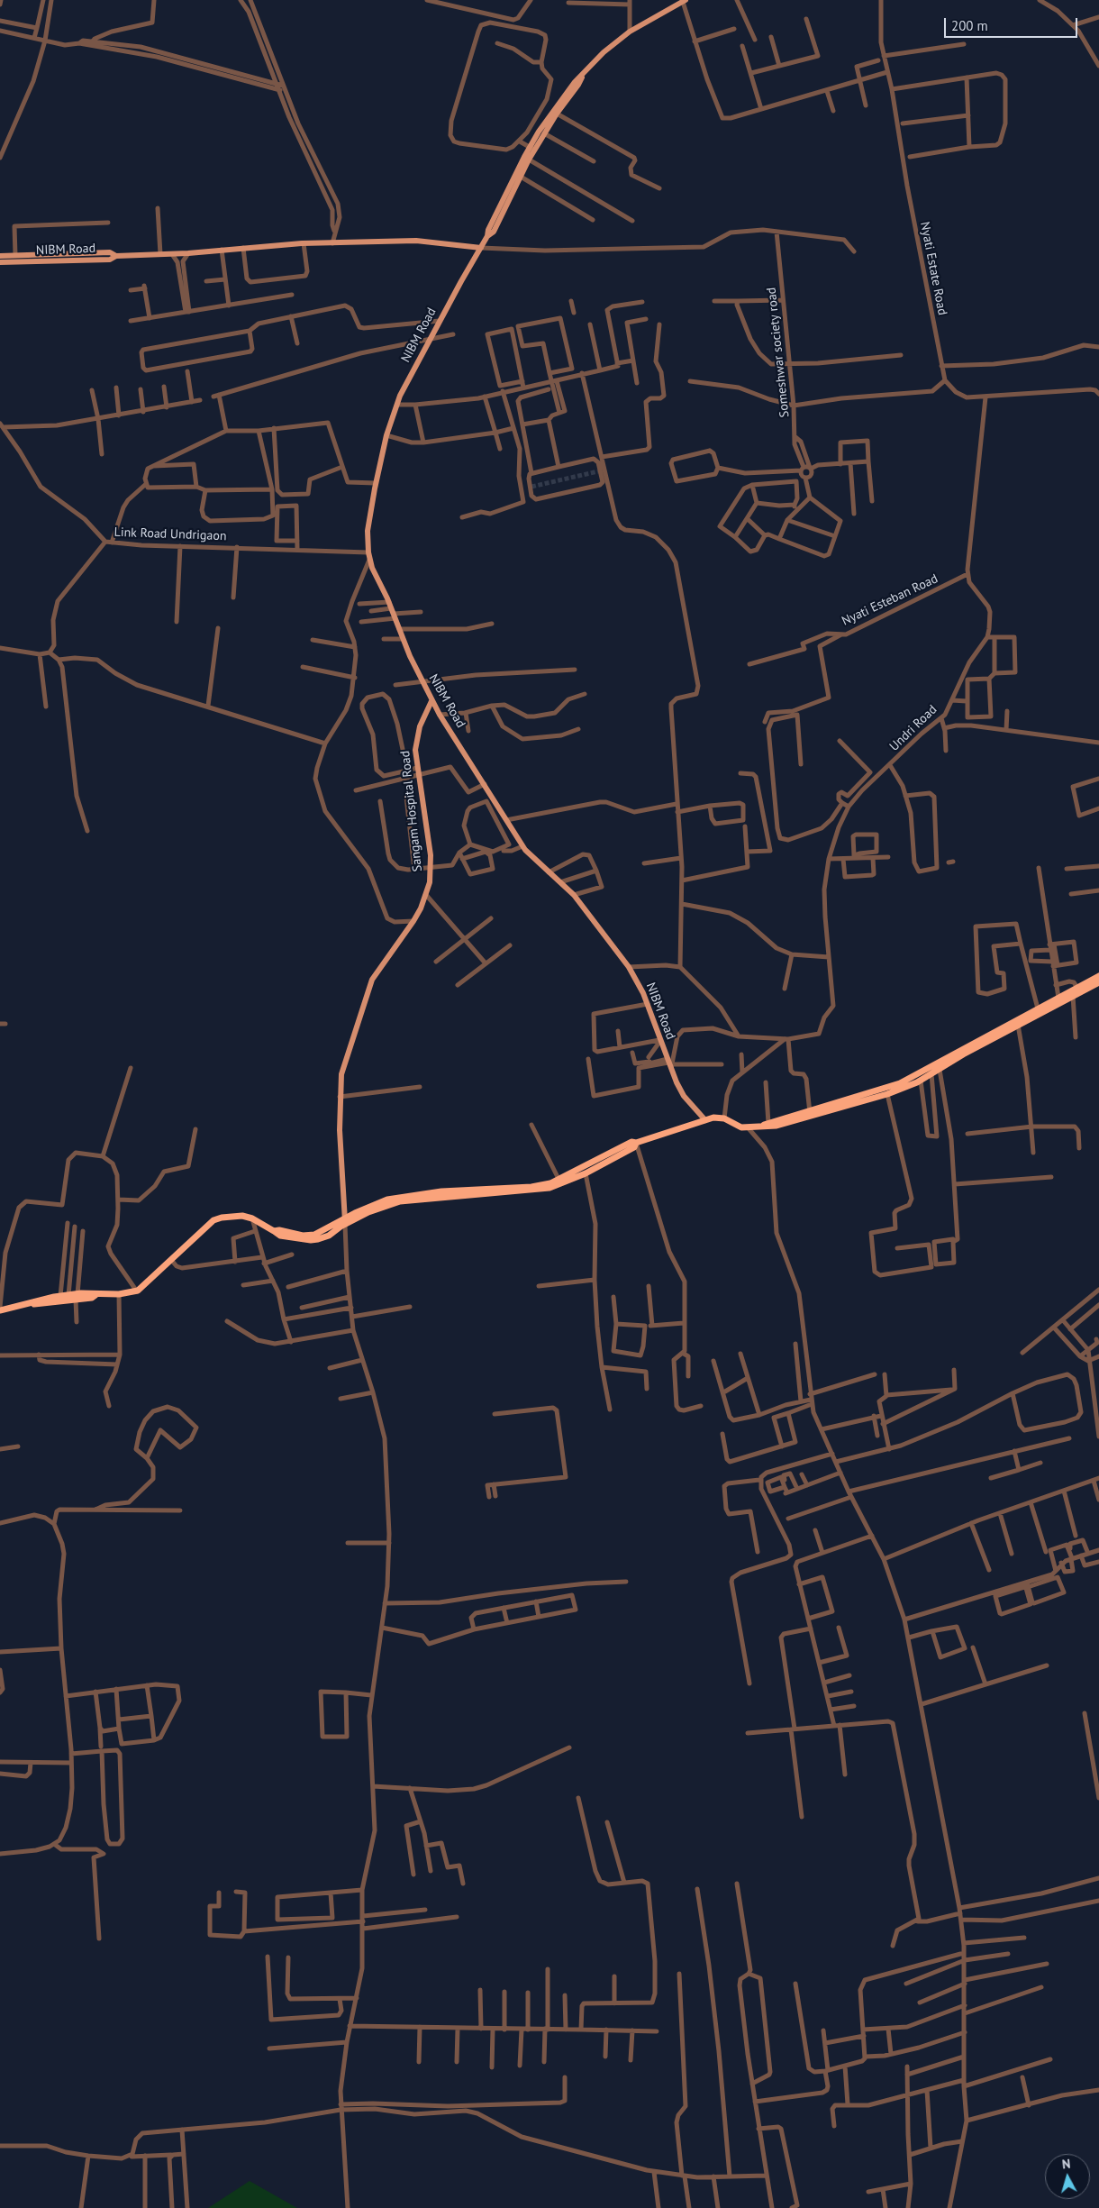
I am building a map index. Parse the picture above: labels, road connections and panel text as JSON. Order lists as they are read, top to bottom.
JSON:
{
  "streets": {
    "main road": ["NIBM Road", "Sangam Hospital Road"],
    "street": [
      "Nyati Estate Road",
      "Someshwar society road",
      "Link Road Undrigaon",
      "Nyati Esteban Road",
      "Undri Road"
    ]
  },
  "crossings": [
    ["NIBM Road", "Someshwar society road"],
    ["NIBM Road", "Link Road Undrigaon"],
    ["NIBM Road", "Undri Road"],
    ["NIBM Road", "Sangam Hospital Road"],
    ["Nyati Esteban Road", "Undri Road"]
  ],
  "scale_bar": "200 m",
  "north": "top"
}
